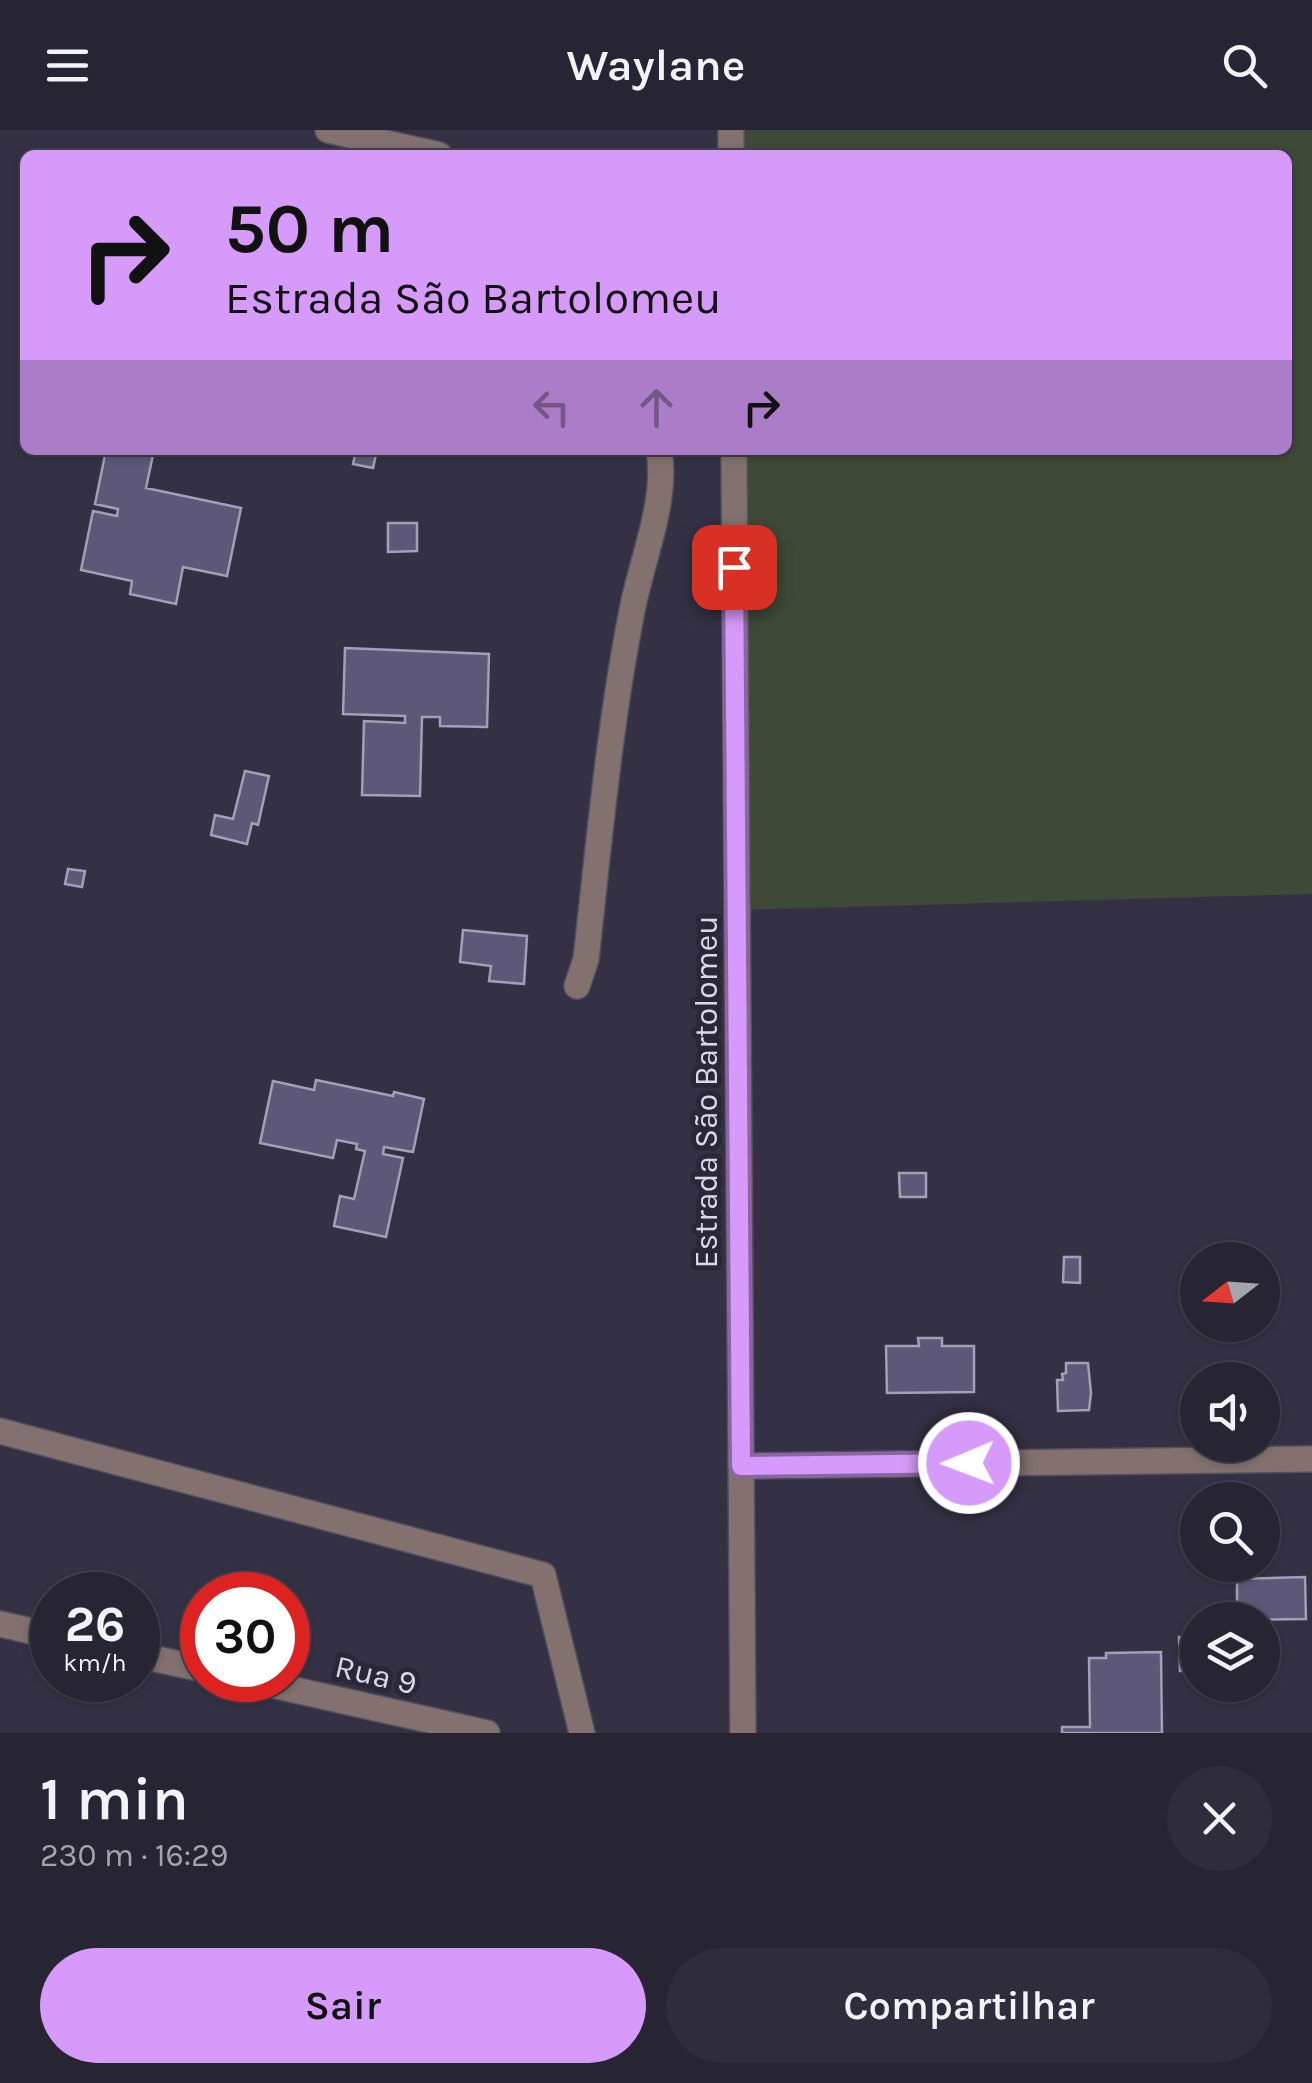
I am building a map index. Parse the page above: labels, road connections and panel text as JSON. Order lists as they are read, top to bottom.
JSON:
{
  "streets": {
    "street": ["Estrada São Bartolomeu", "Rua 9"]
  },
  "north": "left",
  "page": {
    "header": "Waylane",
    "turn": ["50 m", "Estrada São Bartolomeu"],
    "speed": "26 km/h",
    "limit": "30",
    "heading": ["1 min", "230 m · 16:29"],
    "buttons": ["Sair", "Compartilhar"]
  }
}
